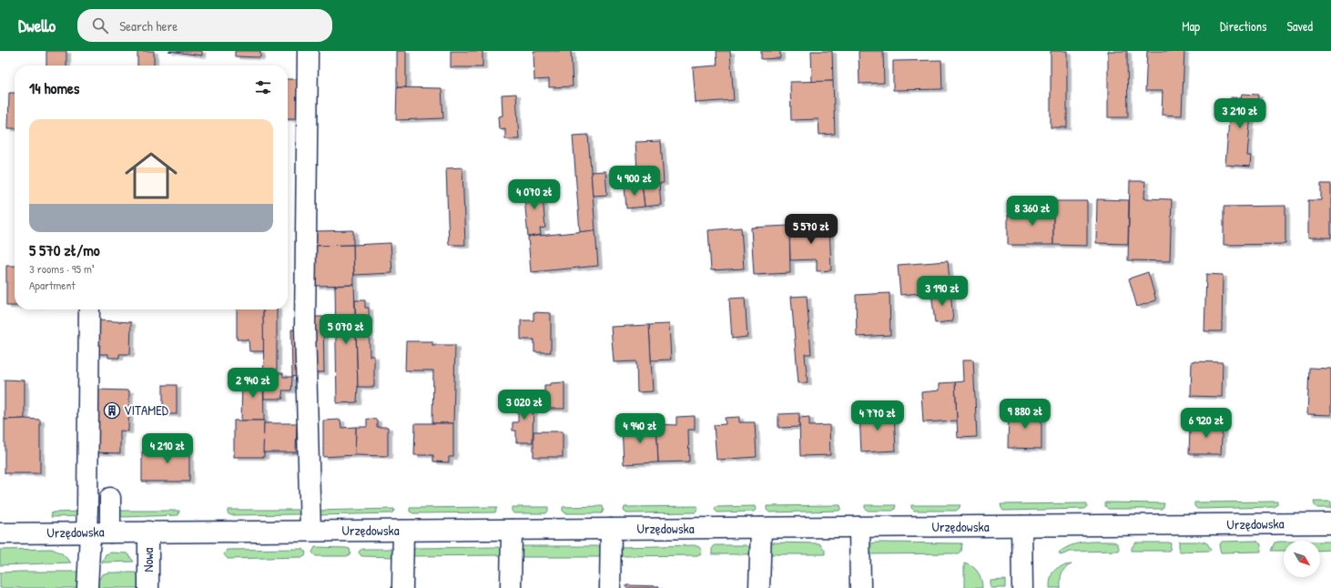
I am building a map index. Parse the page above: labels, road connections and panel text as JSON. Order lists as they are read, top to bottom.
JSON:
{
  "streets": {
    "street": ["Urzędowska", "Nowa"]
  },
  "crossings": [
    ["Urzędowska", "Nowa"]
  ],
  "places": {
    "building": ["VITAMED"]
  },
  "north": "bottom right",
  "page": {
    "header": "Dwello",
    "search": "Search here",
    "nav": ["Map", "Directions", "Saved"],
    "heading": "14 homes",
    "price": [
      "3 210 zł",
      "4 900 zł",
      "4 070 zł",
      "8 360 zł",
      "5 570 zł",
      "3 190 zł",
      "5 070 zł",
      "2 940 zł",
      "3 020 zł",
      "9 880 zł",
      "4 770 zł",
      "6 920 zł",
      "4 940 zł",
      "4 210 zł"
    ],
    "list": [
      {
        "name": "5 570 zł/mo",
        "note": "3 rooms · 95 m² · Apartment"
      }
    ]
  }
}
